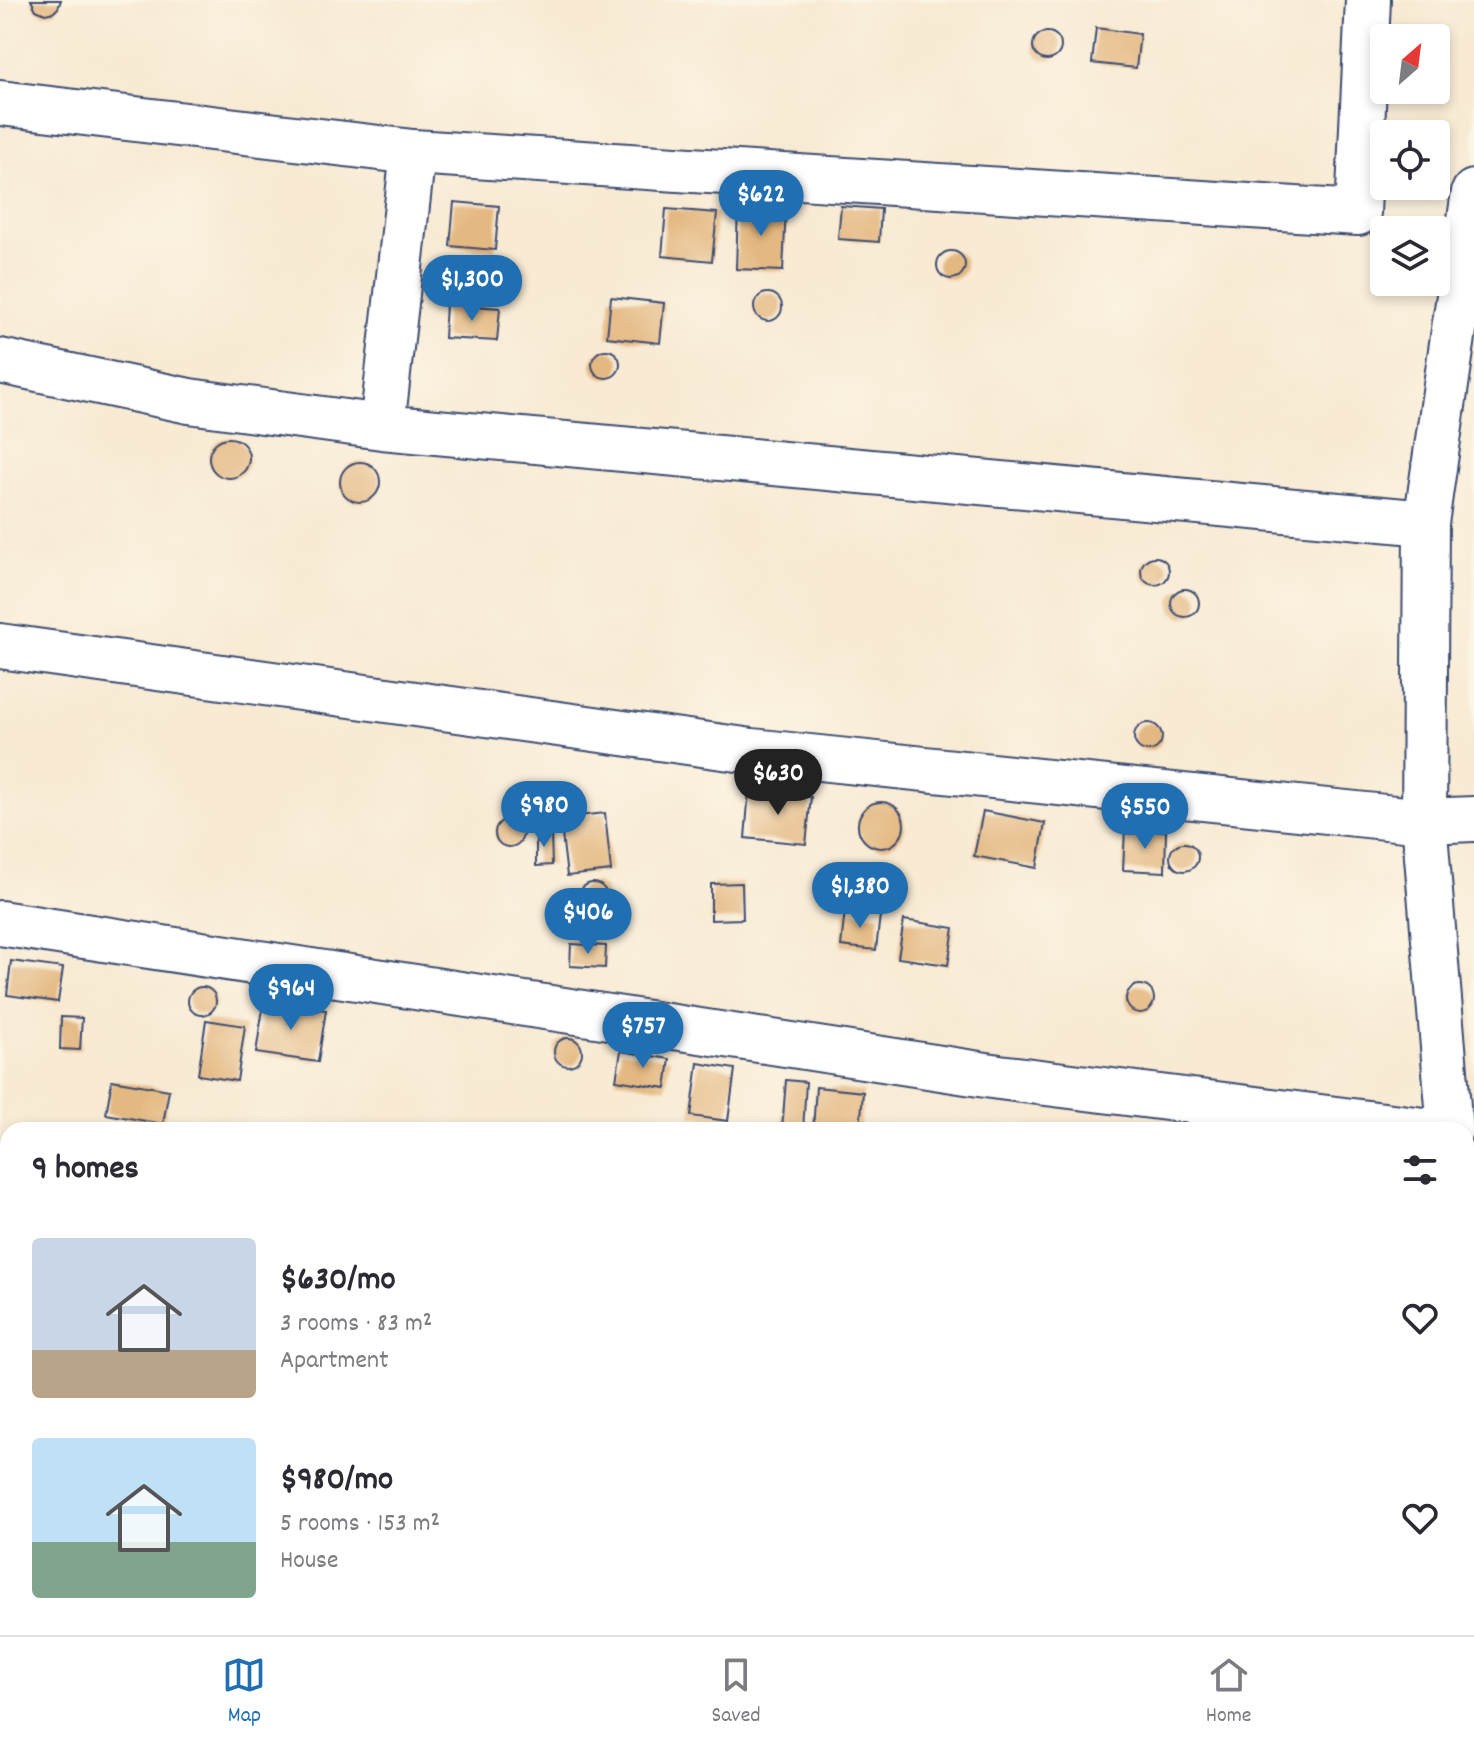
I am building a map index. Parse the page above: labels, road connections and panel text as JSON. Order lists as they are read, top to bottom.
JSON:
{
  "north": "top right",
  "page": {
    "price": [
      "$622",
      "$1,300",
      "$630",
      "$980",
      "$550",
      "$1,380",
      "$406",
      "$964",
      "$757"
    ],
    "heading": "9 homes",
    "list": [
      {
        "name": "$630/mo",
        "note": "3 rooms · 83 m² · Apartment"
      },
      {
        "name": "$980/mo",
        "note": "5 rooms · 153 m² · House"
      }
    ],
    "tabs": ["Map", "Saved", "Home"]
  }
}
